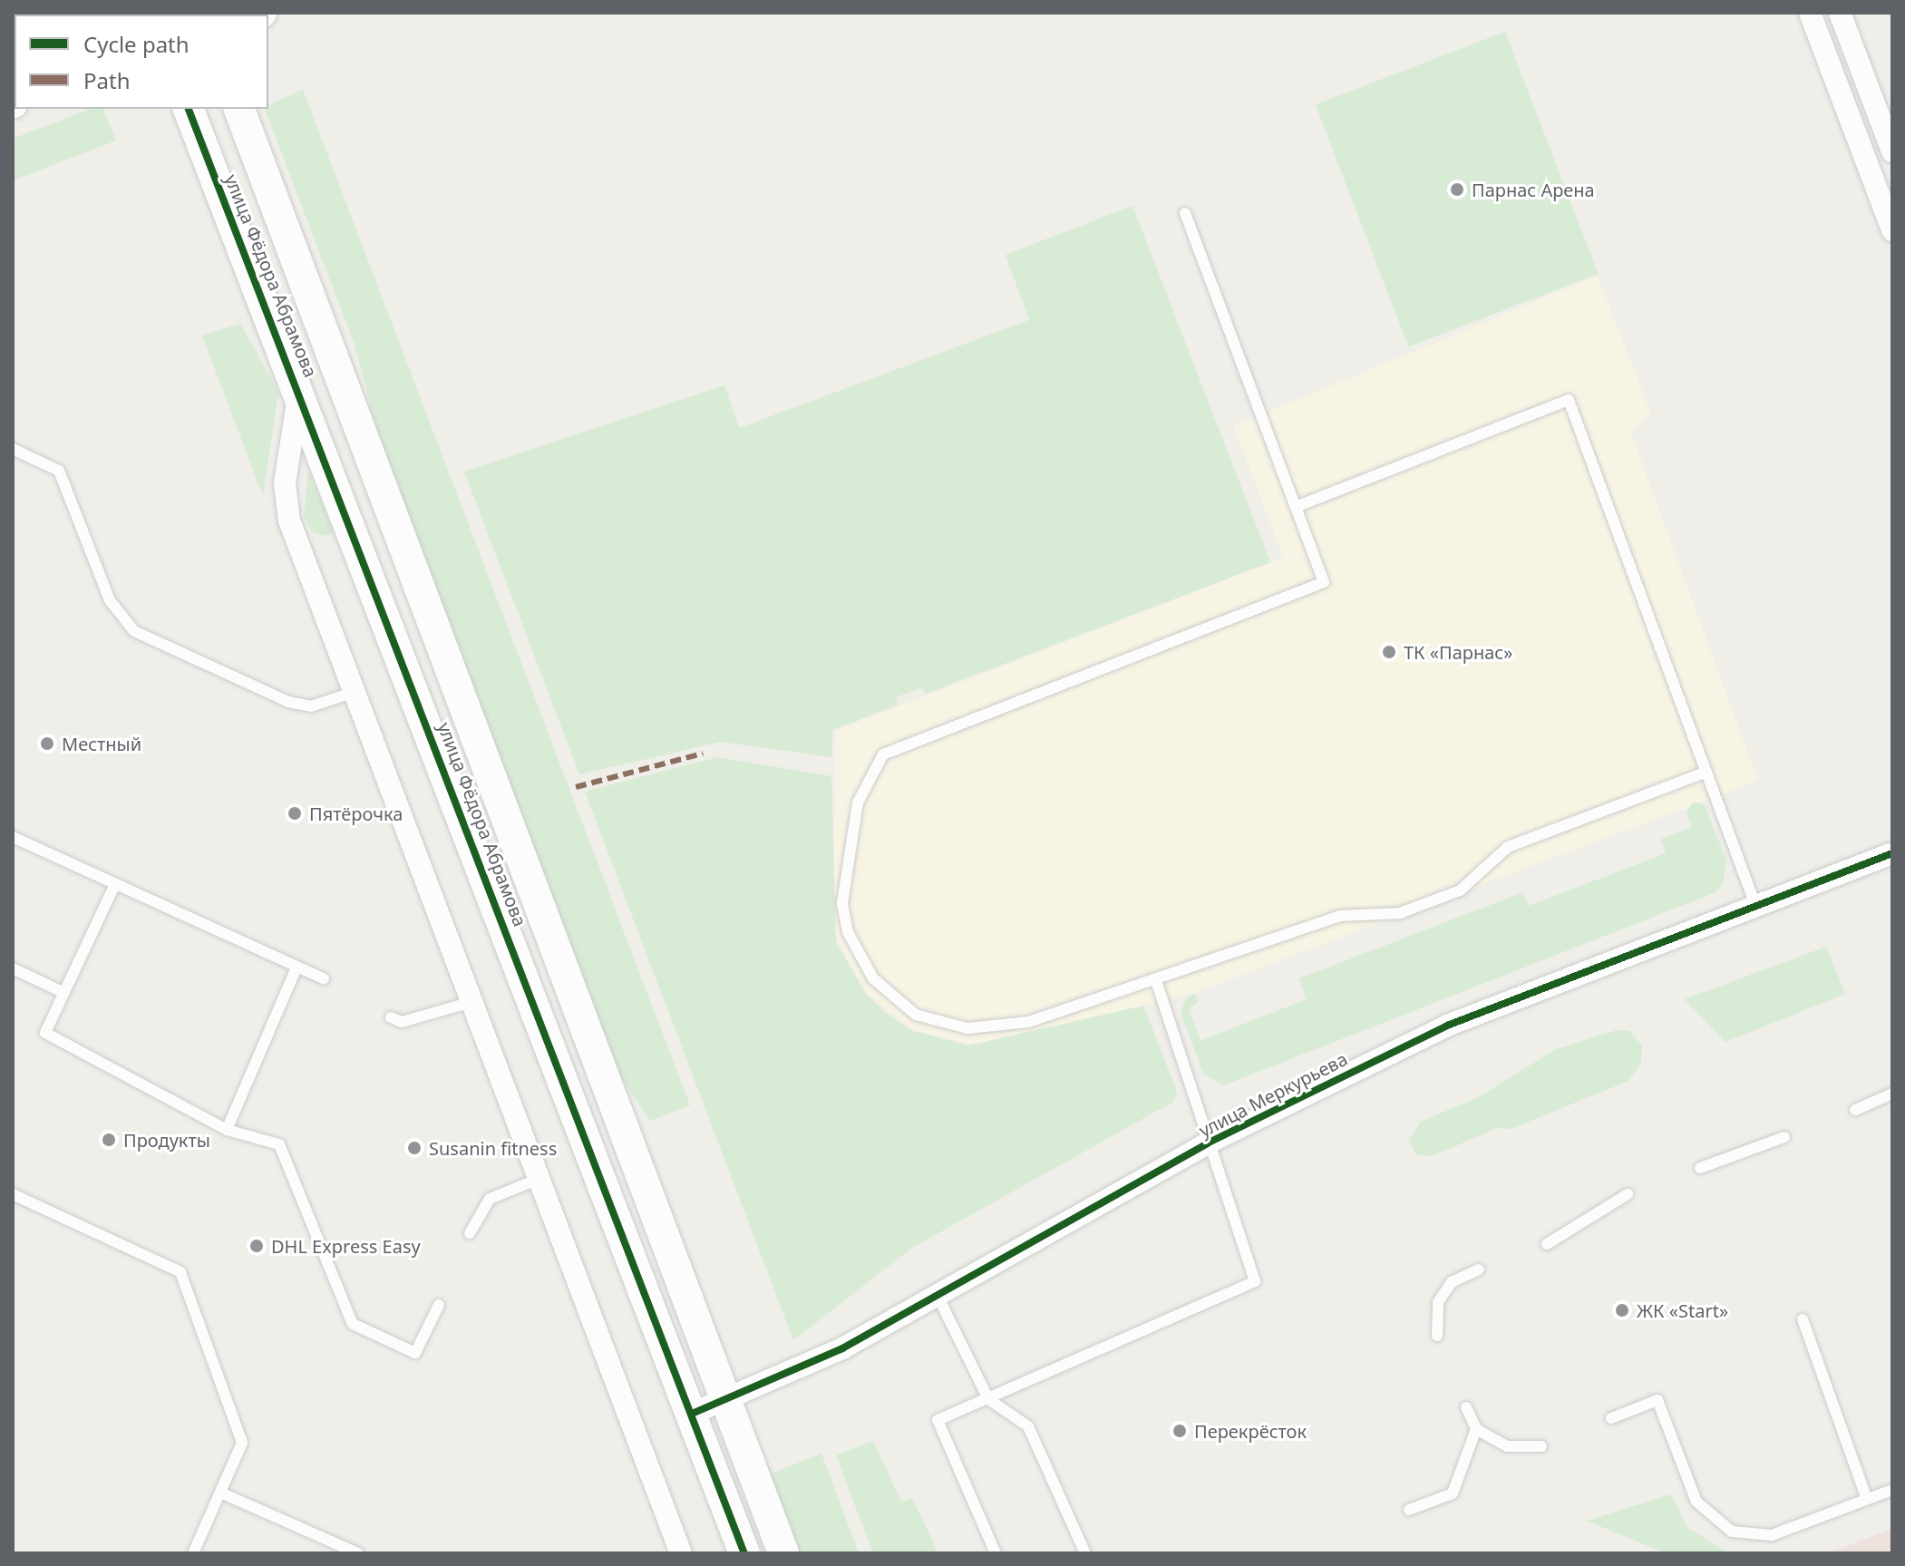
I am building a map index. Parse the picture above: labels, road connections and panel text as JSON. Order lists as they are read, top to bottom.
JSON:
{
  "streets": {
    "street": ["улица Фёдора Абрамова", "улица Меркурьева"]
  },
  "crossings": [
    ["улица Фёдора Абрамова", "улица Меркурьева"]
  ],
  "places": [
    "Парнас Арена",
    "ТК «Парнас»",
    "Местный",
    "Пятёрочка",
    "Продукты",
    "Susanin fitness",
    "DHL Express Easy",
    "ЖК «Start»",
    "Перекрёсток"
  ],
  "legend": ["Cycle path", "Path"]
}
